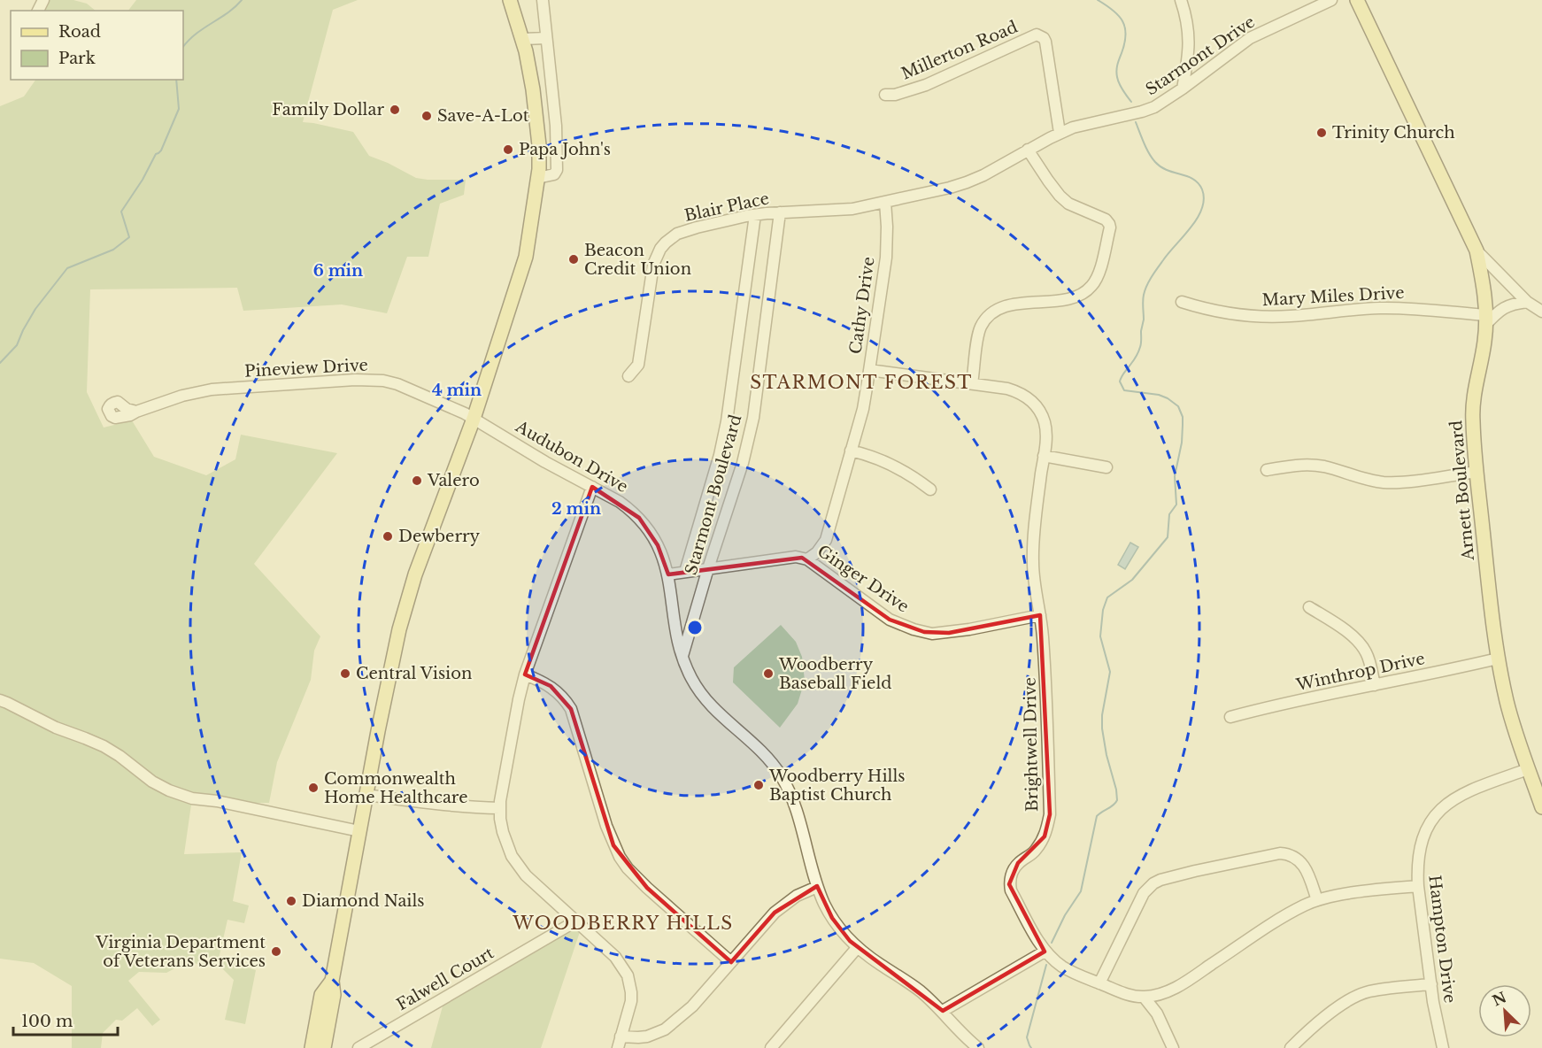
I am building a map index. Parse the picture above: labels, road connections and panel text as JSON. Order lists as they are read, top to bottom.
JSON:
{
  "streets": {
    "main road": ["Arnett Boulevard"],
    "street": [
      "Millerton Road",
      "Starmont Drive",
      "Blair Place",
      "Mary Miles Drive",
      "Cathy Drive",
      "Pineview Drive",
      "Audubon Drive",
      "Starmont Boulevard",
      "Ginger Drive",
      "Winthrop Drive",
      "Brightwell Drive",
      "Hampton Drive",
      "Falwell Court"
    ]
  },
  "crossings": [
    ["Millerton Road", "Starmont Drive"],
    ["Starmont Drive", "Blair Place"],
    ["Starmont Drive", "Cathy Drive"],
    ["Starmont Drive", "Starmont Boulevard"],
    ["Blair Place", "Starmont Boulevard"],
    ["Mary Miles Drive", "Arnett Boulevard"],
    ["Cathy Drive", "Ginger Drive"],
    ["Cathy Drive", "Brightwell Drive"],
    ["Pineview Drive", "Audubon Drive"],
    ["Audubon Drive", "Starmont Boulevard"],
    ["Audubon Drive", "Ginger Drive"],
    ["Arnett Boulevard", "Winthrop Drive"],
    ["Arnett Boulevard", "Hampton Drive"],
    ["Starmont Boulevard", "Ginger Drive"],
    ["Ginger Drive", "Brightwell Drive"],
    ["Brightwell Drive", "Hampton Drive"]
  ],
  "districts": ["STARMONT FOREST", "WOODBERRY HILLS"],
  "places": [
    "Family Dollar",
    "Save-A-Lot",
    "Trinity Church",
    "Papa John's",
    "Beacon Credit Union",
    "Valero",
    "Dewberry",
    "Central Vision",
    "Woodberry Baseball Field",
    "Woodberry Hills Baptist Church",
    "Commonwealth Home Healthcare",
    "Diamond Nails",
    "Virginia Department of Veterans Services"
  ],
  "legend": ["Road", "Park"],
  "scale_bar": "100 m",
  "north": "top left",
  "rings": ["6 min", "4 min", "2 min"]
}
